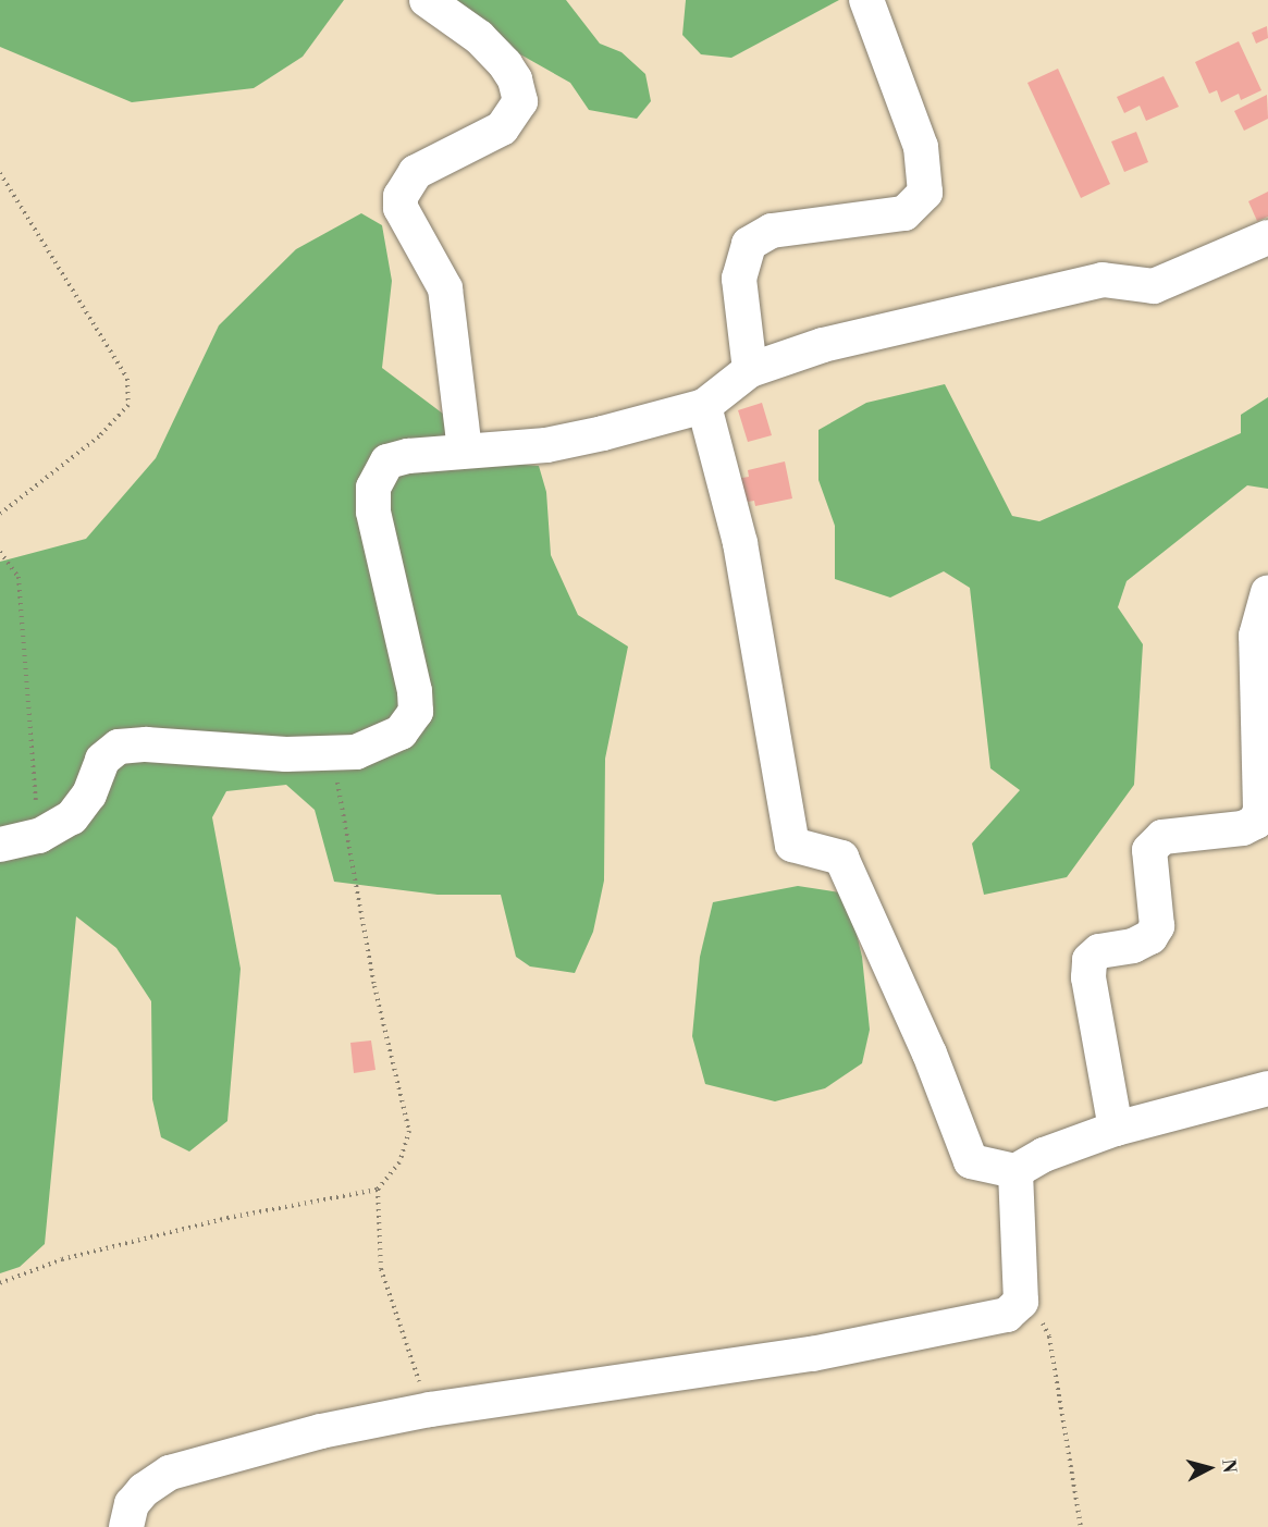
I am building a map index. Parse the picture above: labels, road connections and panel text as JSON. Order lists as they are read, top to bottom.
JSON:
{
  "north": "right"
}
